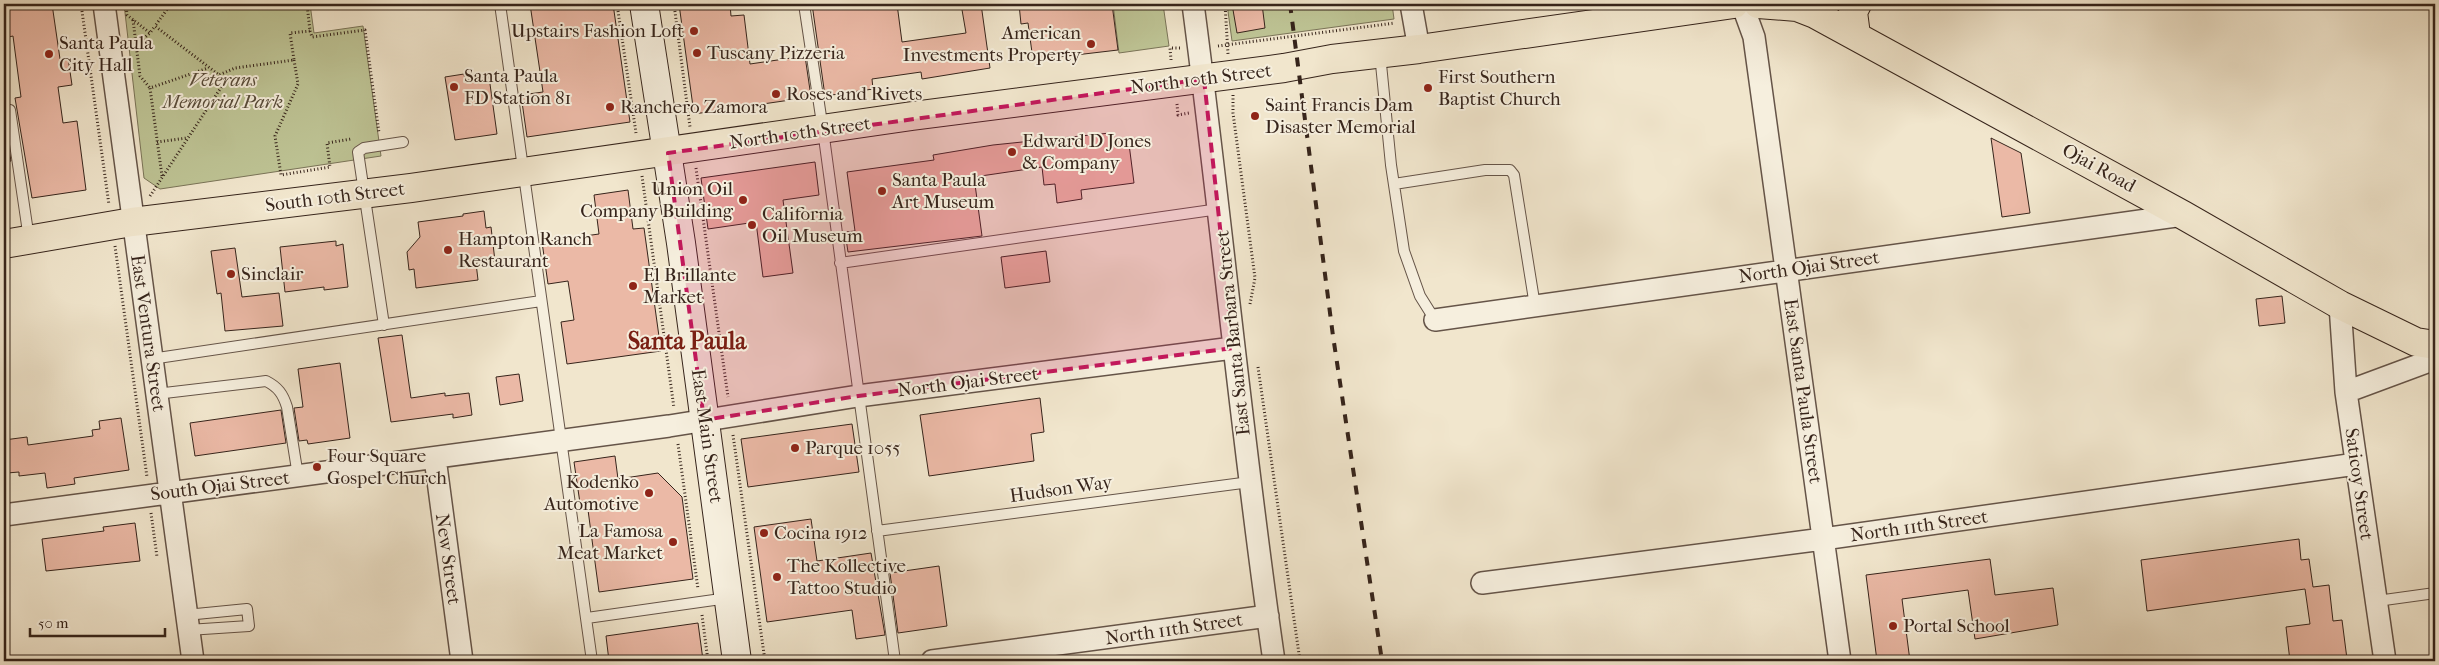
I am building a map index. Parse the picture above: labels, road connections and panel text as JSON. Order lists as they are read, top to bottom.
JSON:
{
  "streets": {
    "main road": ["North 10th Street", "Ojai Road", "South 10th Street"],
    "street": [
      "North Ojai Street",
      "East Ventura Street",
      "East Santa Barbara Street",
      "East Santa Paula Street",
      "East Main Street",
      "Saticoy Street",
      "South Ojai Street",
      "North 11th Street",
      "New Street"
    ],
    "lane": ["Hudson Way"]
  },
  "crossings": [
    ["North 10th Street", "South 10th Street"],
    ["North 10th Street", "East Santa Barbara Street"],
    ["North 10th Street", "East Main Street"],
    ["Ojai Road", "North Ojai Street"],
    ["Ojai Road", "Saticoy Street"],
    ["South 10th Street", "East Ventura Street"],
    ["South 10th Street", "East Main Street"],
    ["North Ojai Street", "East Santa Barbara Street"],
    ["North Ojai Street", "East Santa Paula Street"],
    ["North Ojai Street", "East Main Street"],
    ["North Ojai Street", "South Ojai Street"],
    ["East Ventura Street", "South Ojai Street"],
    ["East Santa Barbara Street", "Hudson Way"],
    ["East Santa Barbara Street", "North 11th Street"],
    ["East Santa Paula Street", "North 11th Street"],
    ["East Main Street", "South Ojai Street"],
    ["Saticoy Street", "North 11th Street"],
    ["South Ojai Street", "New Street"]
  ],
  "districts": ["Santa Paula"],
  "parks": ["Veterans Memorial Park"],
  "places": [
    "Upstairs Fashion Loft",
    "American Investments Property",
    "Tuscany Pizzeria",
    "Santa Paula City Hall",
    "Santa Paula FD Station 81",
    "First Southern Baptist Church",
    "Roses and Rivets",
    "Ranchero Zamora",
    "Saint Francis Dam Disaster Memorial",
    "Edward D Jones & Company",
    "Santa Paula Art Museum",
    "Union Oil Company Building",
    "California Oil Museum",
    "Hampton Ranch Restaurant",
    "Sinclair",
    "El Brillante Market",
    "Parque 1055",
    "Four Square Gospel Church",
    "Kodenko Automotive",
    "Cocina 1912",
    "La Famosa Meat Market",
    "The Kollective Tattoo Studio",
    "Portal School"
  ],
  "scale_bar": "50 m"
}
